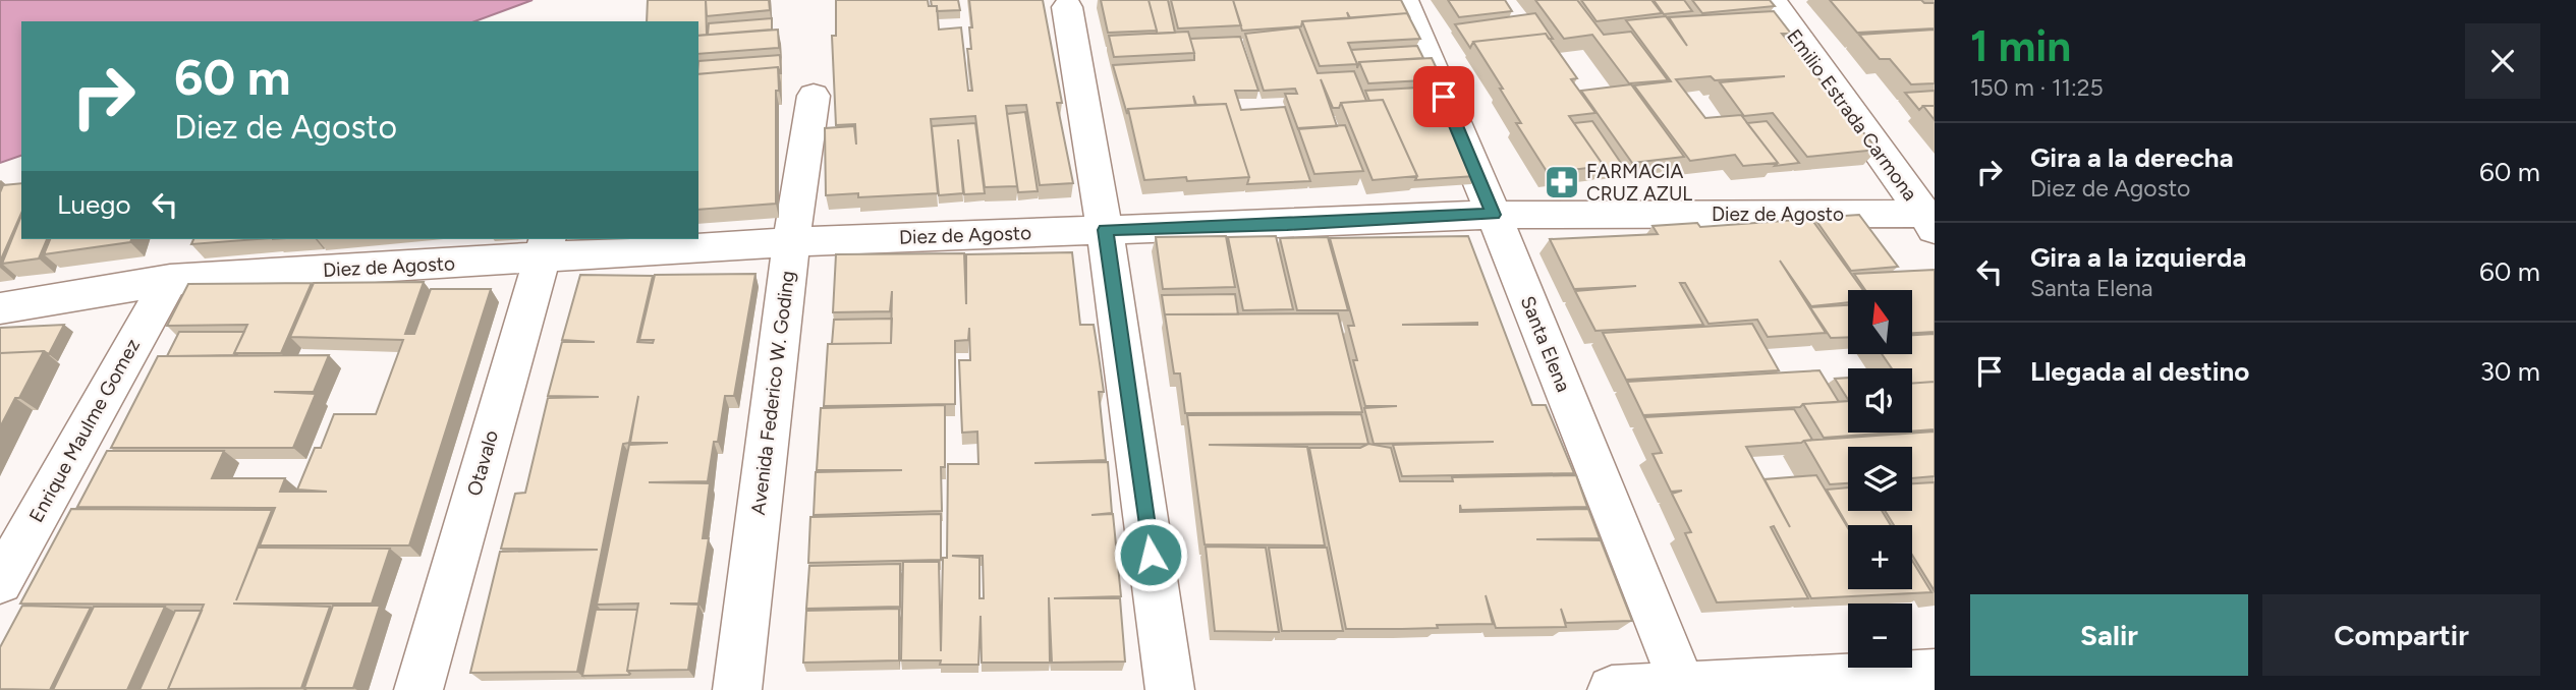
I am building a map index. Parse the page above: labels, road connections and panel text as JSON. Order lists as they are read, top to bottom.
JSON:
{
  "streets": {
    "street": [
      "Emilio Estrada Carmona",
      "Diez de Agosto",
      "Santa Elena",
      "Avenida Federico W. Goding",
      "Enrique Maulme Gomez",
      "Otavalo"
    ]
  },
  "crossings": [
    ["Emilio Estrada Carmona", "Diez de Agosto"],
    ["Diez de Agosto", "Santa Elena"],
    ["Diez de Agosto", "Avenida Federico W. Goding"],
    ["Diez de Agosto", "Enrique Maulme Gomez"],
    ["Diez de Agosto", "Otavalo"]
  ],
  "places": {
    "pharmacy": ["FARMACIA CRUZ AZUL"]
  },
  "north": "top",
  "page": {
    "heading": ["1 min", "150 m · 11:25"],
    "turn": ["60 m", "Diez de Agosto"],
    "list": [
      {
        "name": "Gira a la derecha",
        "note": "Diez de Agosto",
        "value": "60 m"
      },
      {
        "name": "Gira a la izquierda",
        "note": "Santa Elena",
        "value": "60 m"
      },
      {
        "name": "Llegada al destino",
        "value": "30 m"
      }
    ],
    "then": "Luego",
    "map_buttons": ["+", "−"],
    "buttons": ["Salir", "Compartir"]
  }
}
